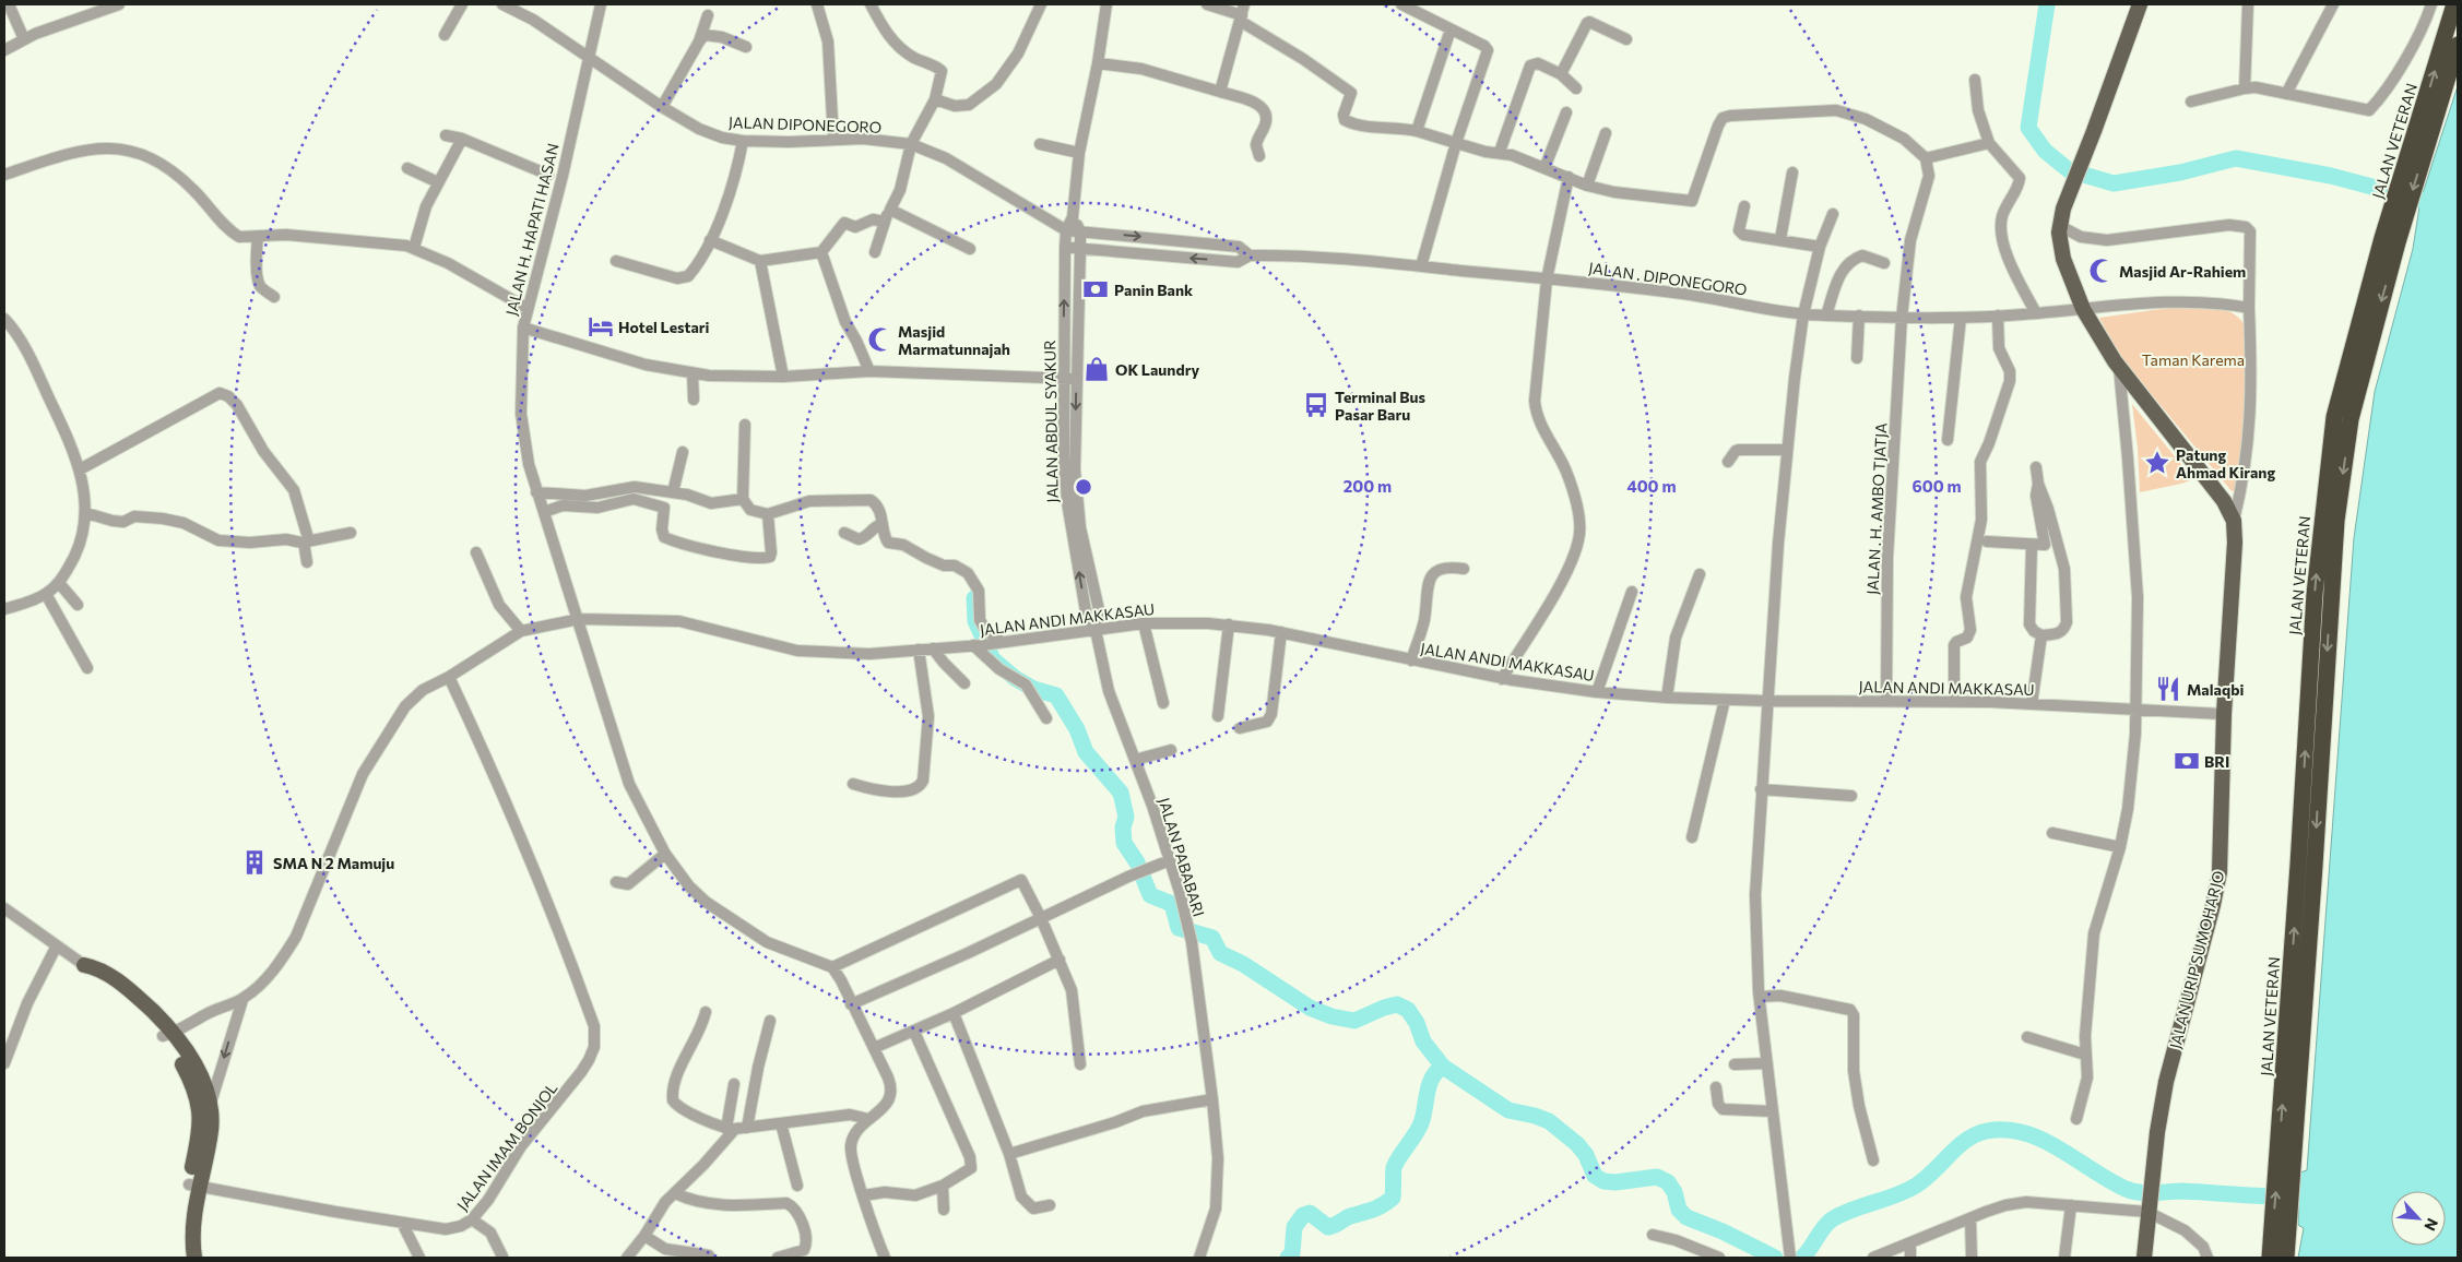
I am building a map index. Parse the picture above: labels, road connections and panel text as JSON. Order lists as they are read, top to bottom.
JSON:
{
  "streets": {
    "highway": ["JALAN VETERAN"],
    "main road": ["JALAN URIP SUMOHARJO"],
    "street": [
      "JALAN DIPONEGORO",
      "JALAN H. HAPATI HASAN",
      "JALAN . DIPONEGORO",
      "JALAN ABDUL SYAKUR",
      "JALAN . H. AMBO TJATJA",
      "JALAN ANDI MAKKASAU",
      "JALAN PABABARI",
      "JALAN IMAM BONJOL"
    ]
  },
  "crossings": [
    ["JALAN DIPONEGORO", "JALAN H. HAPATI HASAN"],
    ["JALAN DIPONEGORO", "JALAN . DIPONEGORO"],
    ["JALAN DIPONEGORO", "JALAN ABDUL SYAKUR"],
    ["JALAN H. HAPATI HASAN", "JALAN ANDI MAKKASAU"],
    ["JALAN . DIPONEGORO", "JALAN . H. AMBO TJATJA"],
    ["JALAN . DIPONEGORO", "JALAN URIP SUMOHARJO"],
    ["JALAN ABDUL SYAKUR", "JALAN ANDI MAKKASAU"],
    ["JALAN ABDUL SYAKUR", "JALAN PABABARI"],
    ["JALAN . H. AMBO TJATJA", "JALAN ANDI MAKKASAU"],
    ["JALAN ANDI MAKKASAU", "JALAN PABABARI"],
    ["JALAN ANDI MAKKASAU", "JALAN URIP SUMOHARJO"],
    ["JALAN ANDI MAKKASAU", "JALAN IMAM BONJOL"]
  ],
  "parks": ["Taman Karema"],
  "places": {
    "mosque": ["Masjid Ar-Rahiem", "Masjid Marmatunnajah"],
    "bank": ["Panin Bank", "BRI"],
    "hotel": ["Hotel Lestari"],
    "shop": ["OK Laundry"],
    "bus stop": ["Terminal Bus Pasar Baru"],
    "place": ["Patung Ahmad Kirang"],
    "restaurant": ["Malaqbi"],
    "building": ["SMA N 2 Mamuju"]
  },
  "north": "bottom right",
  "rings": ["200 m", "400 m", "600 m"]
}
